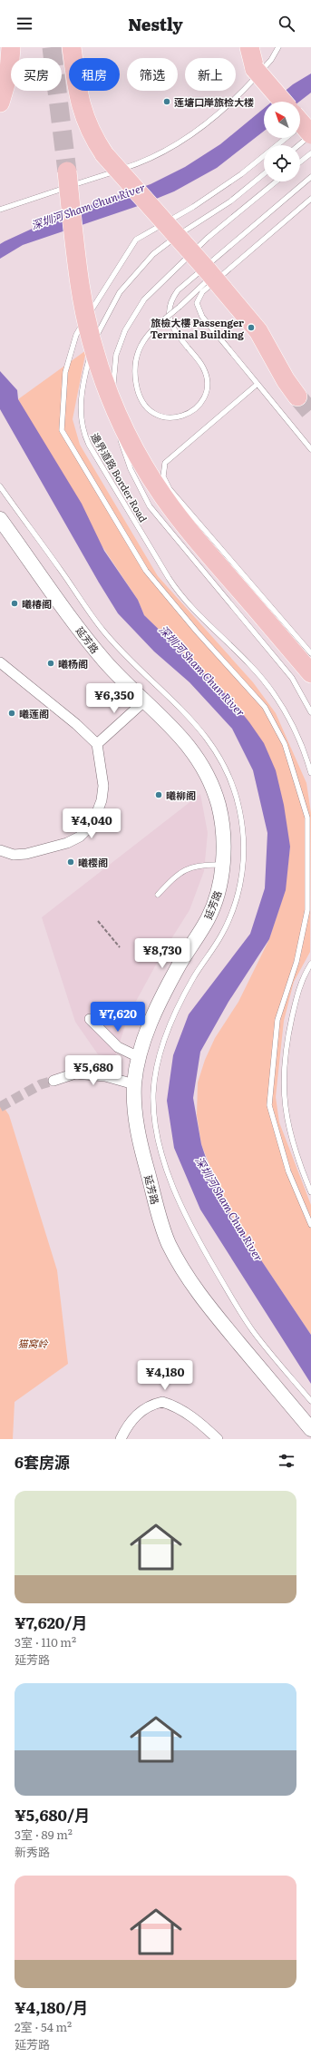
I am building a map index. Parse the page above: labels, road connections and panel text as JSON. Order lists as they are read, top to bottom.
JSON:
{
  "streets": {
    "main road": ["延芳路"],
    "lane": ["邊界道路 Border Road"]
  },
  "water": ["深圳河 Sham Chun River"],
  "parks": ["猫窝岭"],
  "places": [
    "莲塘口岸旅检大楼",
    "旅檢大樓 Passenger Terminal Building",
    "曦椿阁",
    "曦杨阁",
    "曦莲阁",
    "曦柳阁",
    "曦樱阁"
  ],
  "north": "top left",
  "page": {
    "header": "Nestly",
    "chip": [
      "买房",
      "租房",
      "筛选",
      "新上"
    ],
    "price": [
      "¥6,350",
      "¥4,040",
      "¥8,730",
      "¥7,620",
      "¥5,680",
      "¥4,180"
    ],
    "heading": "6套房源",
    "list": [
      {
        "name": "¥7,620/月",
        "note": "3室 · 110 m² · 延芳路"
      },
      {
        "name": "¥5,680/月",
        "note": "3室 · 89 m² · 新秀路"
      },
      {
        "name": "¥4,180/月",
        "note": "2室 · 54 m² · 延芳路"
      }
    ]
  }
}
